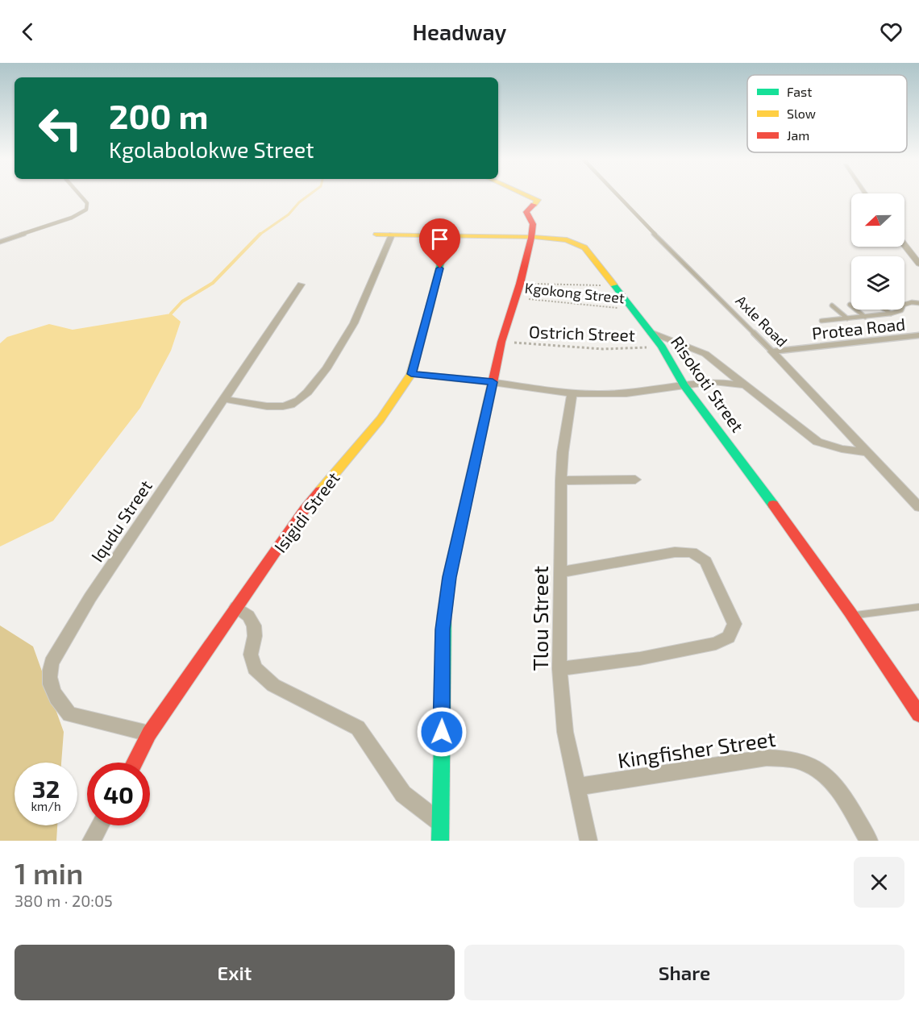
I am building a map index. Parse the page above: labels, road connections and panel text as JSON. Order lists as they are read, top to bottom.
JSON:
{
  "streets": {
    "street": [
      "Axle Road",
      "Risokoti Street",
      "Isigidi Street",
      "Iqudu Street",
      "Tlou Street",
      "Kingfisher Street"
    ],
    "lane": ["Protea Road"],
    "path": ["Kgokong Street", "Ostrich Street"]
  },
  "crossings": [
    ["Kgokong Street", "Risokoti Street"],
    ["Axle Road", "Protea Road"],
    ["Ostrich Street", "Risokoti Street"],
    ["Risokoti Street", "Isigidi Street"],
    ["Isigidi Street", "Iqudu Street"],
    ["Tlou Street", "Kingfisher Street"]
  ],
  "legend": ["Fast", "Slow", "Jam"],
  "north": "left",
  "page": {
    "header": "Headway",
    "turn": ["200 m", "Kgolabolokwe Street"],
    "speed": "32 km/h",
    "limit": "40",
    "heading": ["1 min", "380 m · 20:05"],
    "buttons": ["Exit", "Share"]
  }
}
